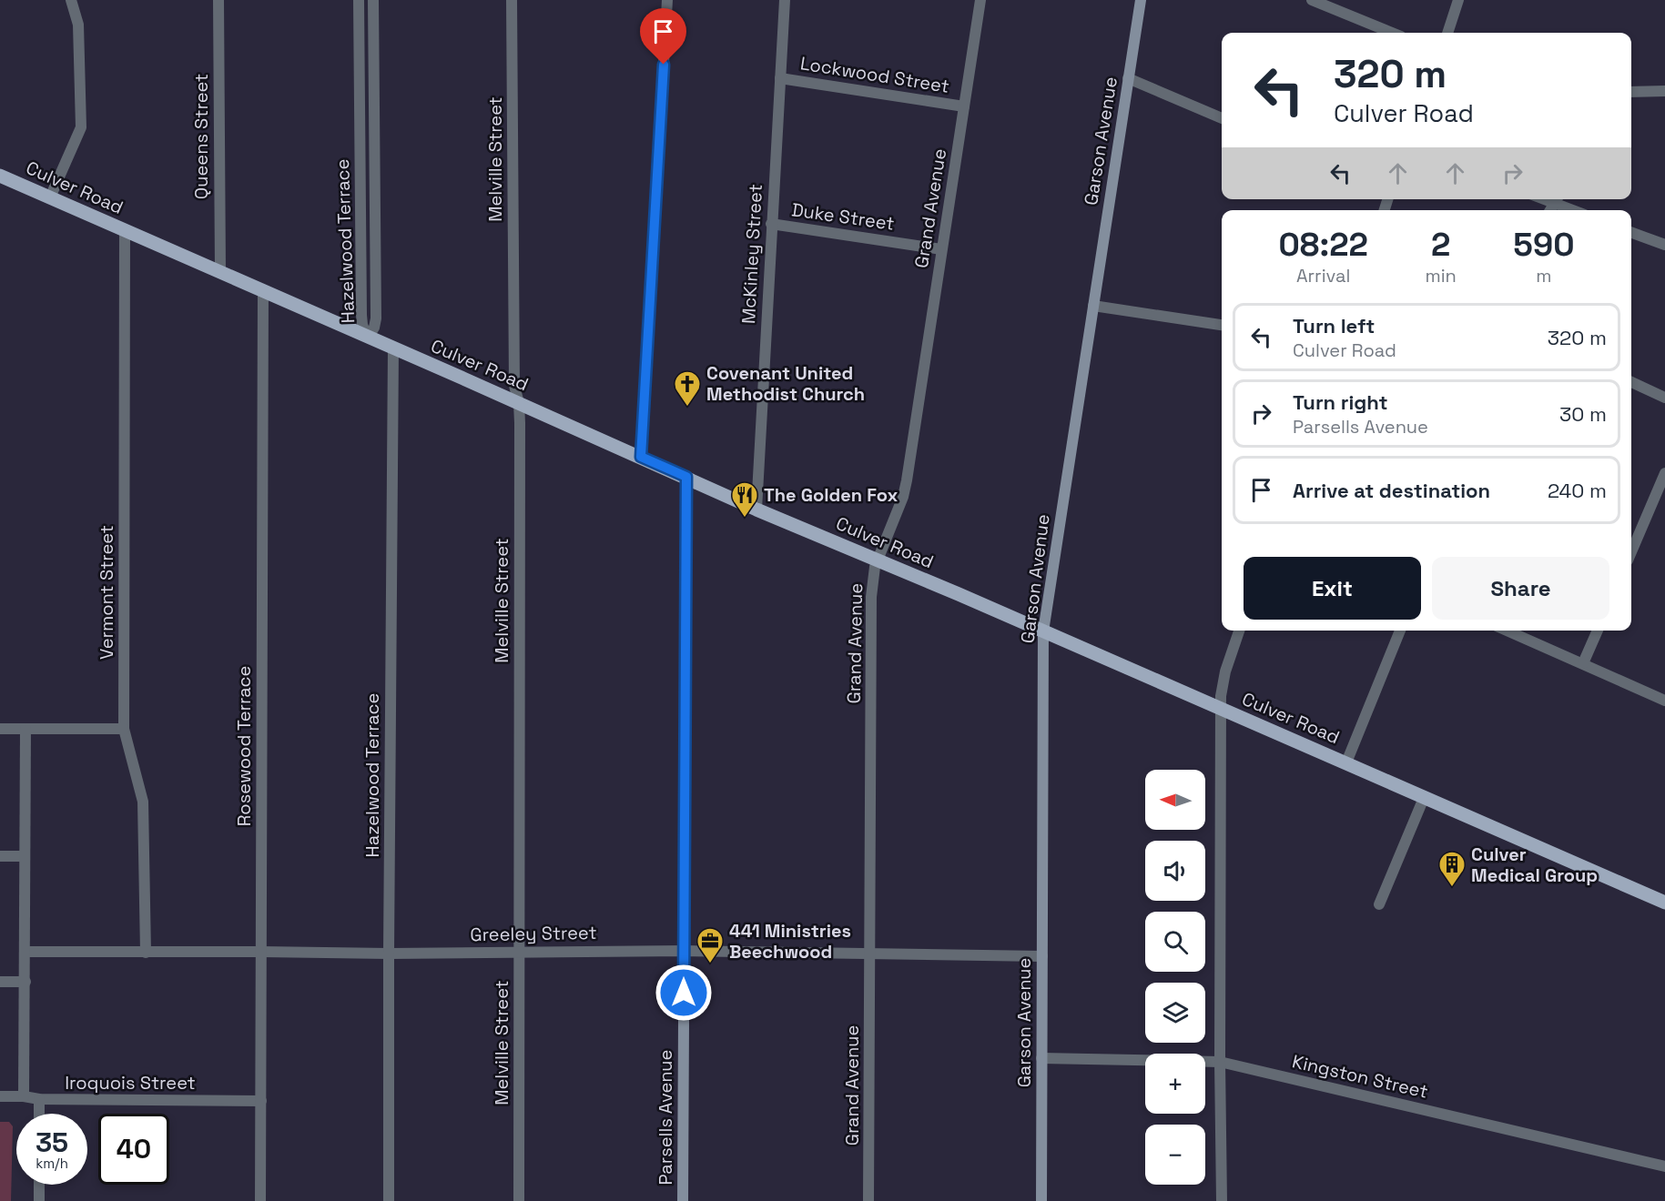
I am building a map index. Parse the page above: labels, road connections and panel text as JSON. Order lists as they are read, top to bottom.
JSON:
{
  "streets": {
    "main road": ["Culver Road"],
    "street": [
      "Lockwood Street",
      "Queens Street",
      "Garson Avenue",
      "Melville Street",
      "Grand Avenue",
      "Duke Street",
      "Hazelwood Terrace",
      "McKinley Street",
      "Vermont Street",
      "Rosewood Terrace",
      "Greeley Street",
      "Kingston Street",
      "Iroquois Street",
      "Parsells Avenue"
    ]
  },
  "crossings": [
    ["Lockwood Street", "Grand Avenue"],
    ["Lockwood Street", "McKinley Street"],
    ["Queens Street", "Culver Road"],
    ["Garson Avenue", "Culver Road"],
    ["Garson Avenue", "Greeley Street"],
    ["Garson Avenue", "Kingston Street"],
    ["Melville Street", "Culver Road"],
    ["Melville Street", "Greeley Street"],
    ["Culver Road", "Grand Avenue"],
    ["Culver Road", "Hazelwood Terrace"],
    ["Culver Road", "McKinley Street"],
    ["Culver Road", "Vermont Street"],
    ["Culver Road", "Rosewood Terrace"],
    ["Culver Road", "Parsells Avenue"],
    ["Grand Avenue", "Duke Street"],
    ["Grand Avenue", "Greeley Street"],
    ["Duke Street", "McKinley Street"],
    ["Hazelwood Terrace", "Greeley Street"],
    ["Vermont Street", "Greeley Street"],
    ["Rosewood Terrace", "Greeley Street"],
    ["Rosewood Terrace", "Iroquois Street"],
    ["Greeley Street", "Parsells Avenue"]
  ],
  "places": {
    "church": ["Covenant United Methodist Church"],
    "restaurant": ["The Golden Fox"],
    "building": ["Culver Medical Group"],
    "office": ["441 Ministries Beechwood"]
  },
  "north": "left",
  "page": {
    "turn": ["320 m", "Culver Road"],
    "eta": [
      "08:22",
      "Arrival",
      "2",
      "min",
      "590",
      "m"
    ],
    "list": [
      {
        "name": "Turn left",
        "note": "Culver Road",
        "value": "320 m"
      },
      {
        "name": "Turn right",
        "note": "Parsells Avenue",
        "value": "30 m"
      },
      {
        "name": "Arrive at destination",
        "value": "240 m"
      }
    ],
    "buttons": ["Exit", "Share"],
    "map_buttons": ["+", "−"],
    "speed": "35 km/h",
    "limit": "40"
  }
}
